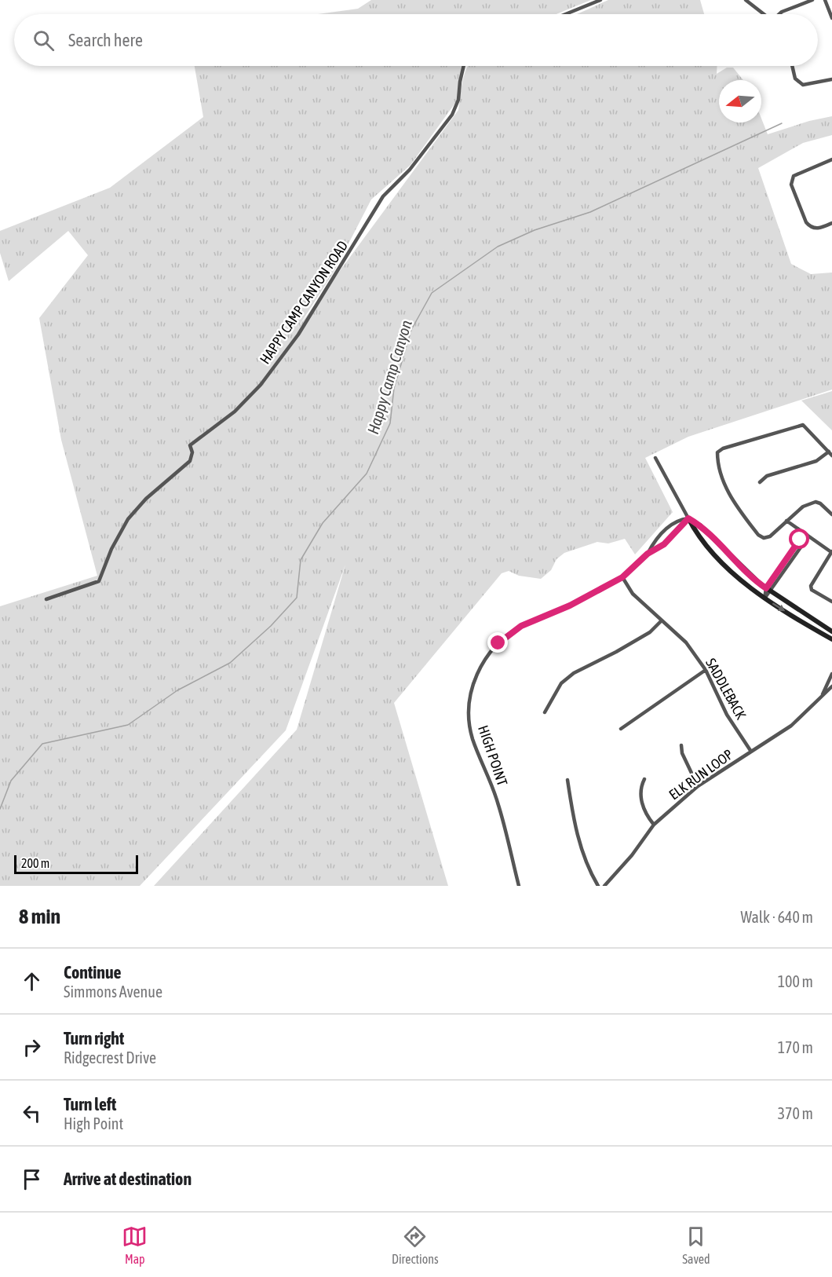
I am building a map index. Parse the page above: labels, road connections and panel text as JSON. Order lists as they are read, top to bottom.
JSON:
{
  "streets": {
    "street": [
      "HAPPY CAMP CANYON ROAD",
      "SADDLEBACK",
      "HIGH POINT",
      "ELK RUN LOOP"
    ]
  },
  "crossings": [
    ["SADDLEBACK", "HIGH POINT"],
    ["SADDLEBACK", "ELK RUN LOOP"]
  ],
  "water": ["Happy Camp Canyon"],
  "scale_bar": "200 m",
  "north": "left",
  "page": {
    "search": "Search here",
    "scale": "200 m",
    "heading": ["8 min", "Walk · 640 m"],
    "list": [
      ["Continue", "Simmons Avenue", "100 m"],
      ["Turn right", "Ridgecrest Drive", "170 m"],
      ["Turn left", "High Point", "370 m"],
      "Arrive at destination"
    ],
    "nav": ["Map", "Directions", "Saved"]
  }
}
